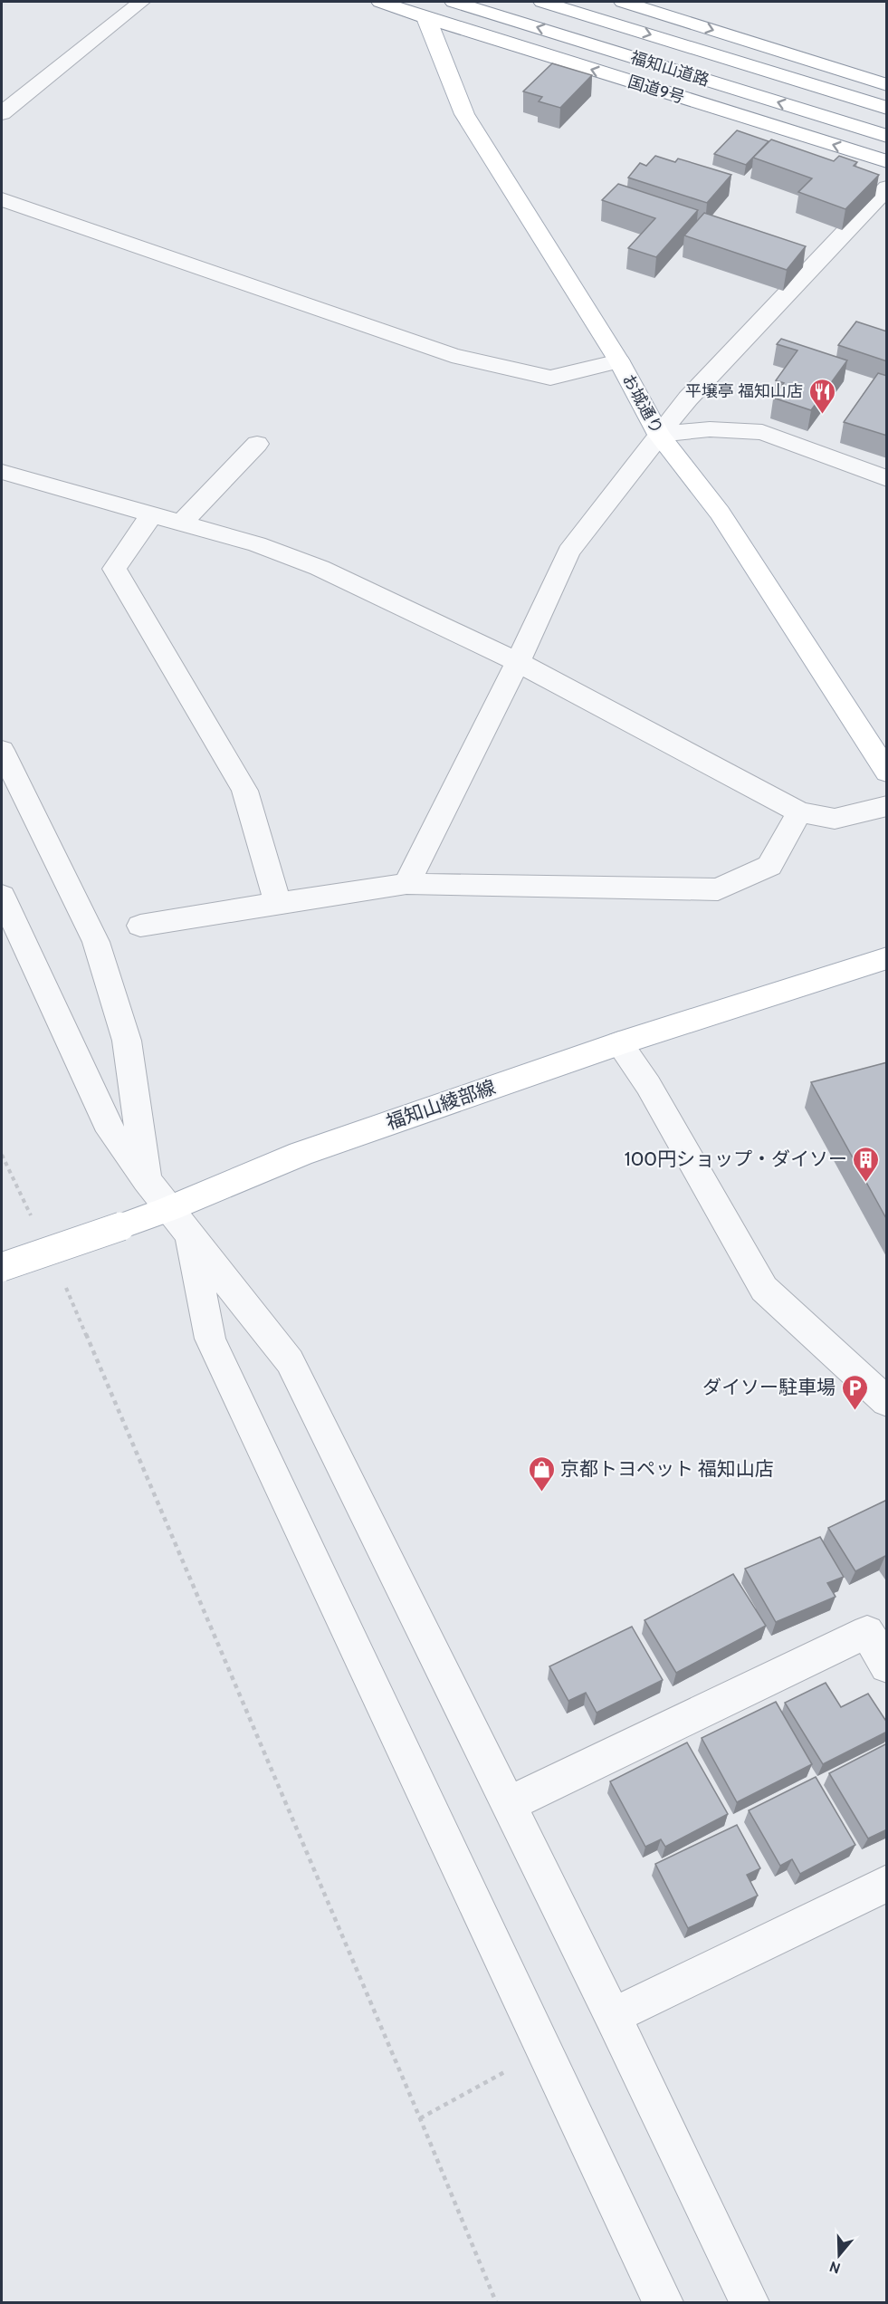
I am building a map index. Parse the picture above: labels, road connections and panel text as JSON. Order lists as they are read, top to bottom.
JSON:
{
  "streets": {
    "main road": [
      "福知山道路",
      "国道9号",
      "お城通り",
      "福知山綾部線"
    ]
  },
  "crossings": [
    ["国道9号", "お城通り"]
  ],
  "places": {
    "restaurant": ["平壌亭 福知山店"],
    "building": ["100円ショップ・ダイソー"],
    "parking": ["ダイソー駐車場"],
    "shop": ["京都トヨペット 福知山店"]
  },
  "north": "bottom"
}
